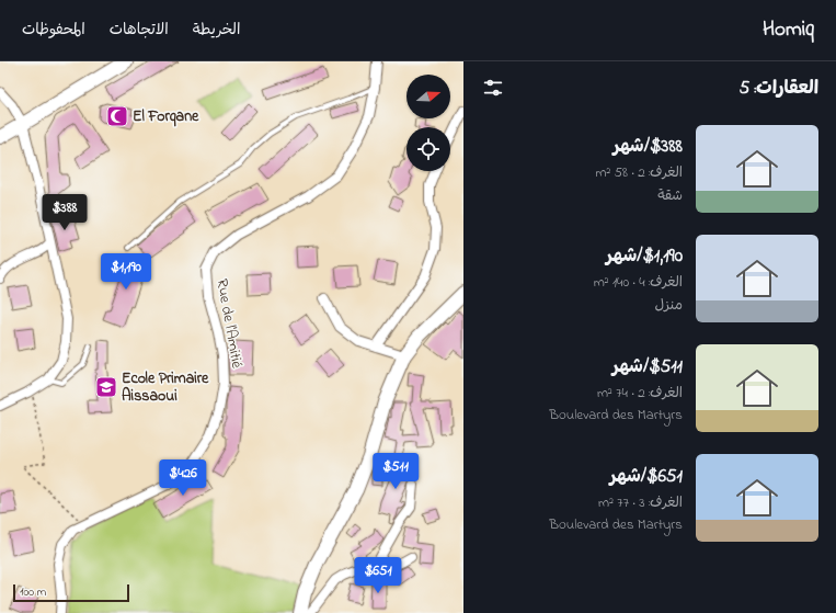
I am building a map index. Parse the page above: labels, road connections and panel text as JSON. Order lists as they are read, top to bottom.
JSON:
{
  "streets": {
    "street": ["Rue de l'Amitié"]
  },
  "places": {
    "mosque": ["El Forqane"],
    "school or university": ["Ecole Primaire Aissaoui"]
  },
  "scale_bar": "100 m",
  "north": "right",
  "page": {
    "header": "Homiq",
    "nav": ["الخريطة", "الاتجاهات", "المحفوظات"],
    "heading": "العقارات: 5",
    "list": [
      {
        "name": "$388/شهر",
        "note": "الغرف: 2 · 58 m² · شقة"
      },
      {
        "name": "$1,190/شهر",
        "note": "الغرف: 4 · 140 m² · منزل"
      },
      {
        "name": "$511/شهر",
        "note": "الغرف: 2 · 74 m² · Boulevard des Martyrs"
      },
      {
        "name": "$651/شهر",
        "note": "الغرف: 3 · 77 m² · Boulevard des Martyrs"
      }
    ],
    "price": [
      "$388",
      "$1,190",
      "$511",
      "$426",
      "$651"
    ],
    "scale": "100 m"
  }
}
